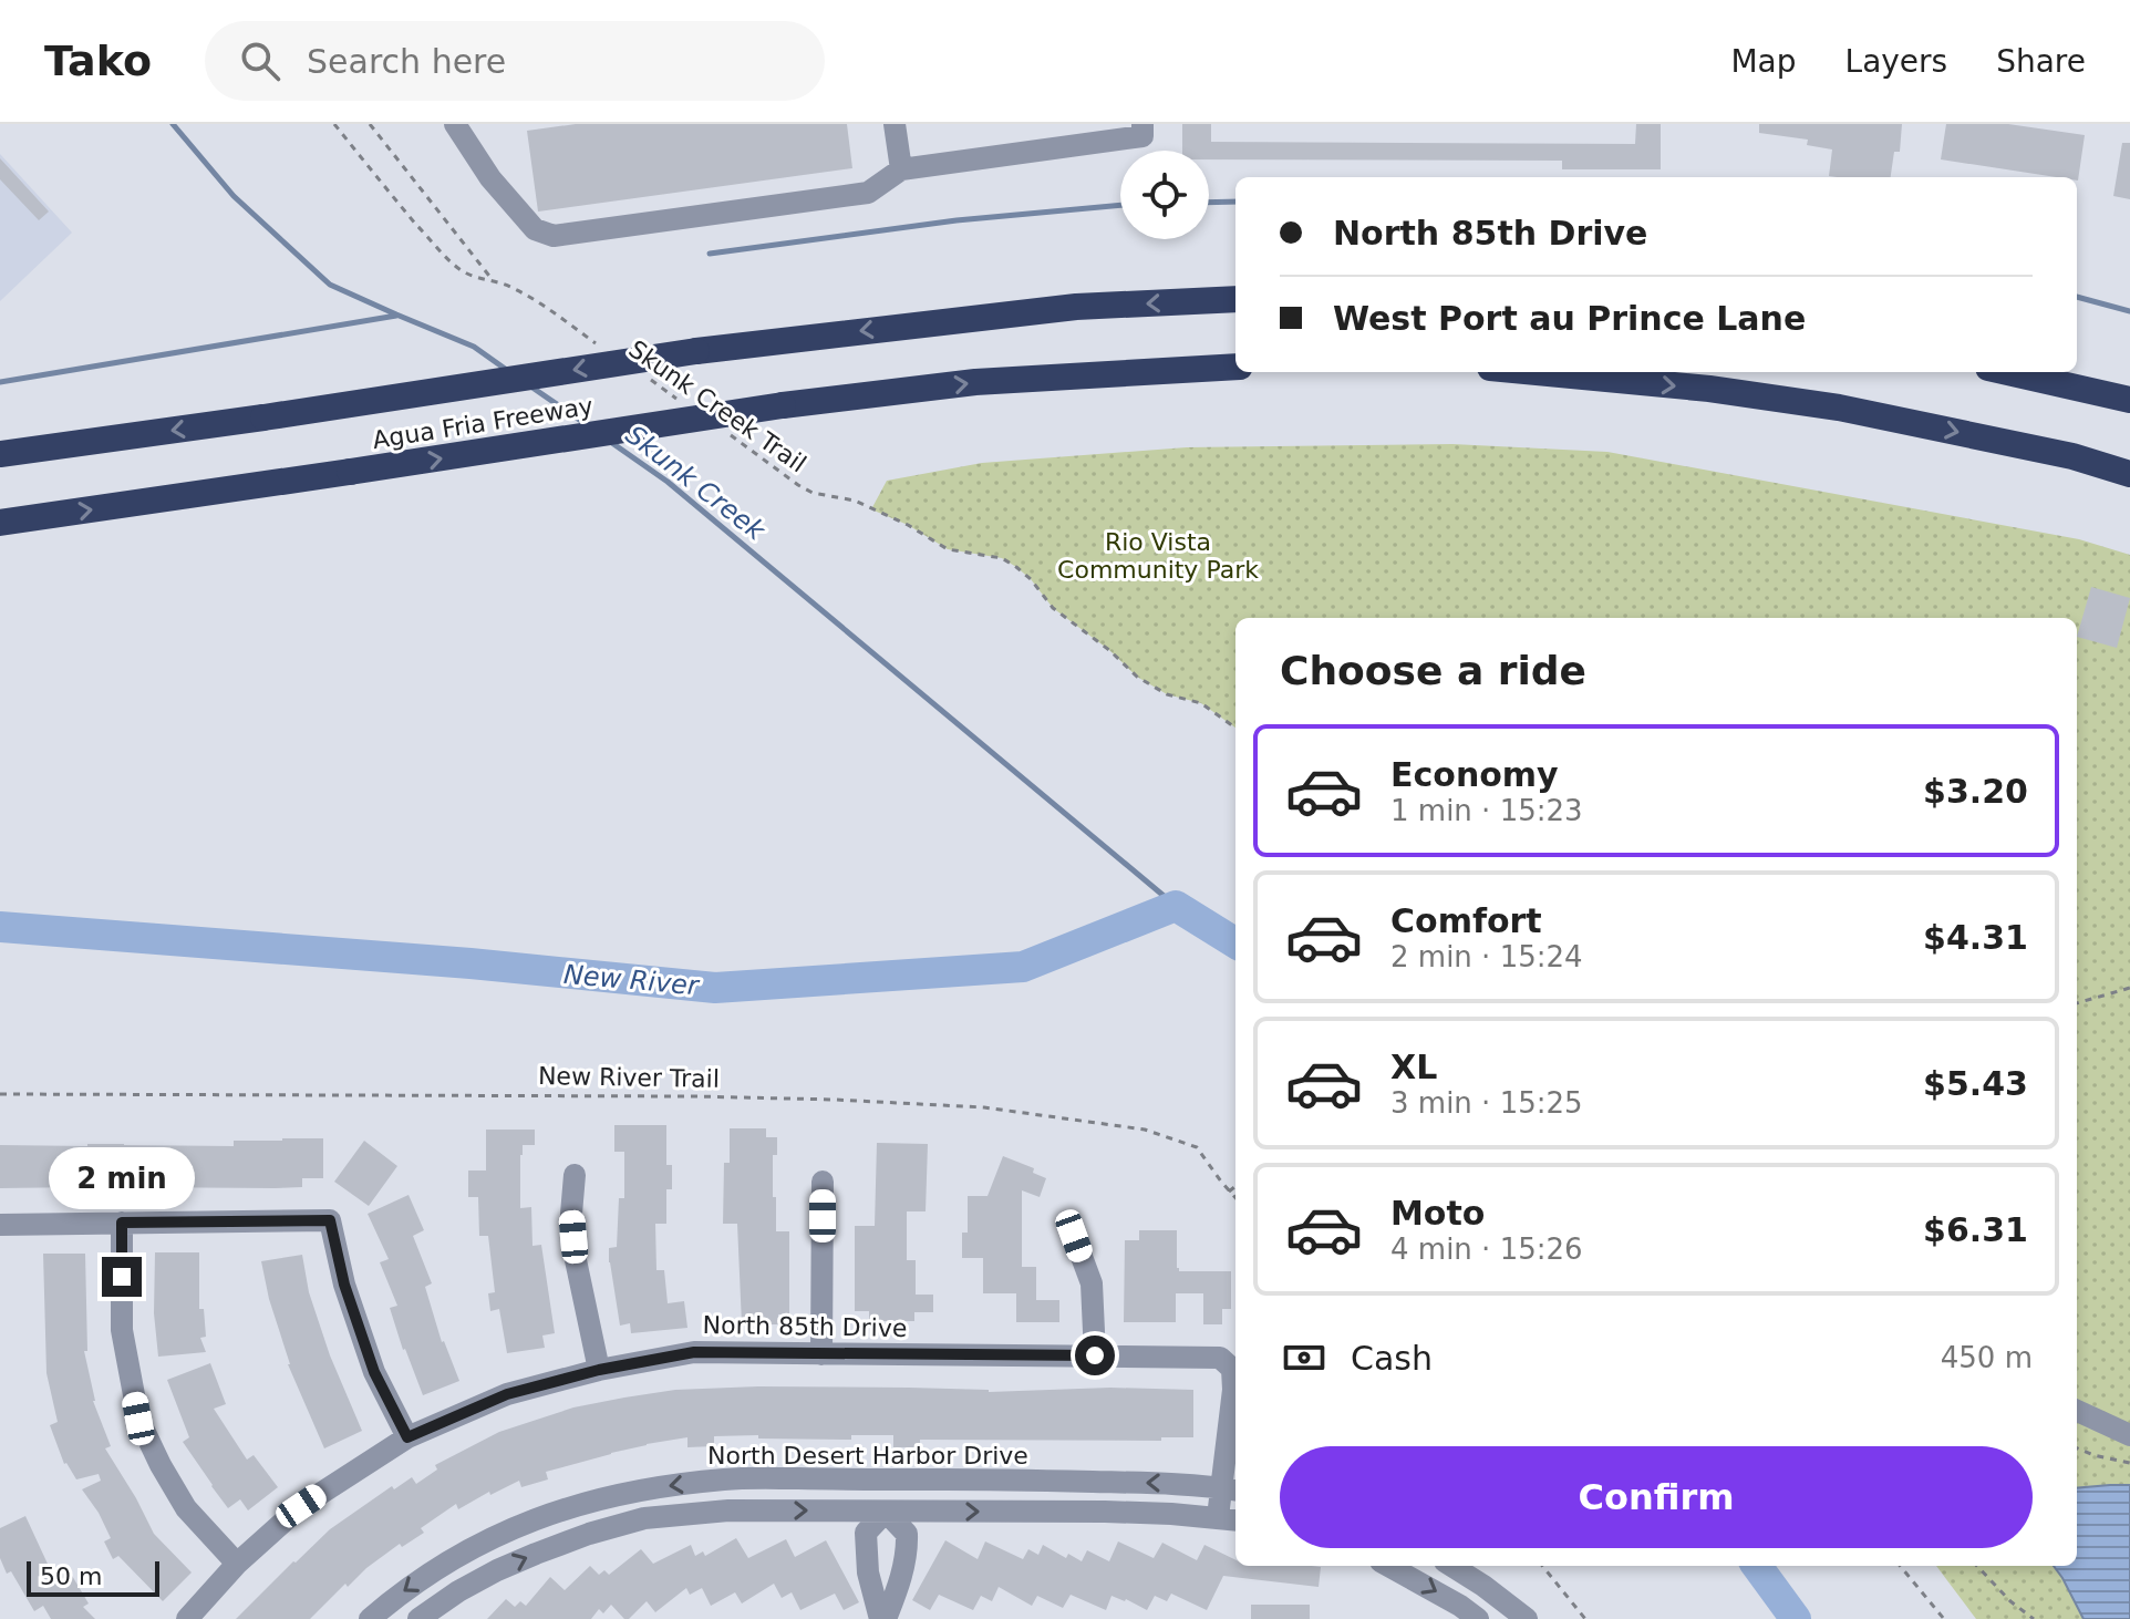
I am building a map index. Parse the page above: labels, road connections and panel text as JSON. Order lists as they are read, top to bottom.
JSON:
{
  "streets": {
    "highway": ["Agua Fria Freeway"],
    "street": ["North 85th Drive", "North Desert Harbor Drive"],
    "path": ["Skunk Creek Trail", "New River Trail"]
  },
  "crossings": [
    ["North 85th Drive", "North Desert Harbor Drive"]
  ],
  "water": ["Skunk Creek", "New River"],
  "parks": ["Rio Vista Community Park"],
  "scale_bar": "50 m",
  "page": {
    "header": "Tako",
    "search": "Search here",
    "nav": ["Map", "Layers", "Share"],
    "banner": ["North 85th Drive", "West Port au Prince Lane"],
    "heading": "Choose a ride",
    "list": [
      {
        "name": "Economy",
        "note": "1 min · 15:23",
        "value": "$3.20"
      },
      {
        "name": "Comfort",
        "note": "2 min · 15:24",
        "value": "$4.31"
      },
      {
        "name": "XL",
        "note": "3 min · 15:25",
        "value": "$5.43"
      },
      {
        "name": "Moto",
        "note": "4 min · 15:26",
        "value": "$6.31"
      }
    ],
    "bubble": "2 min",
    "pay": ["Cash", "450 m"],
    "buttons": "Confirm",
    "scale": "50 m"
  }
}
